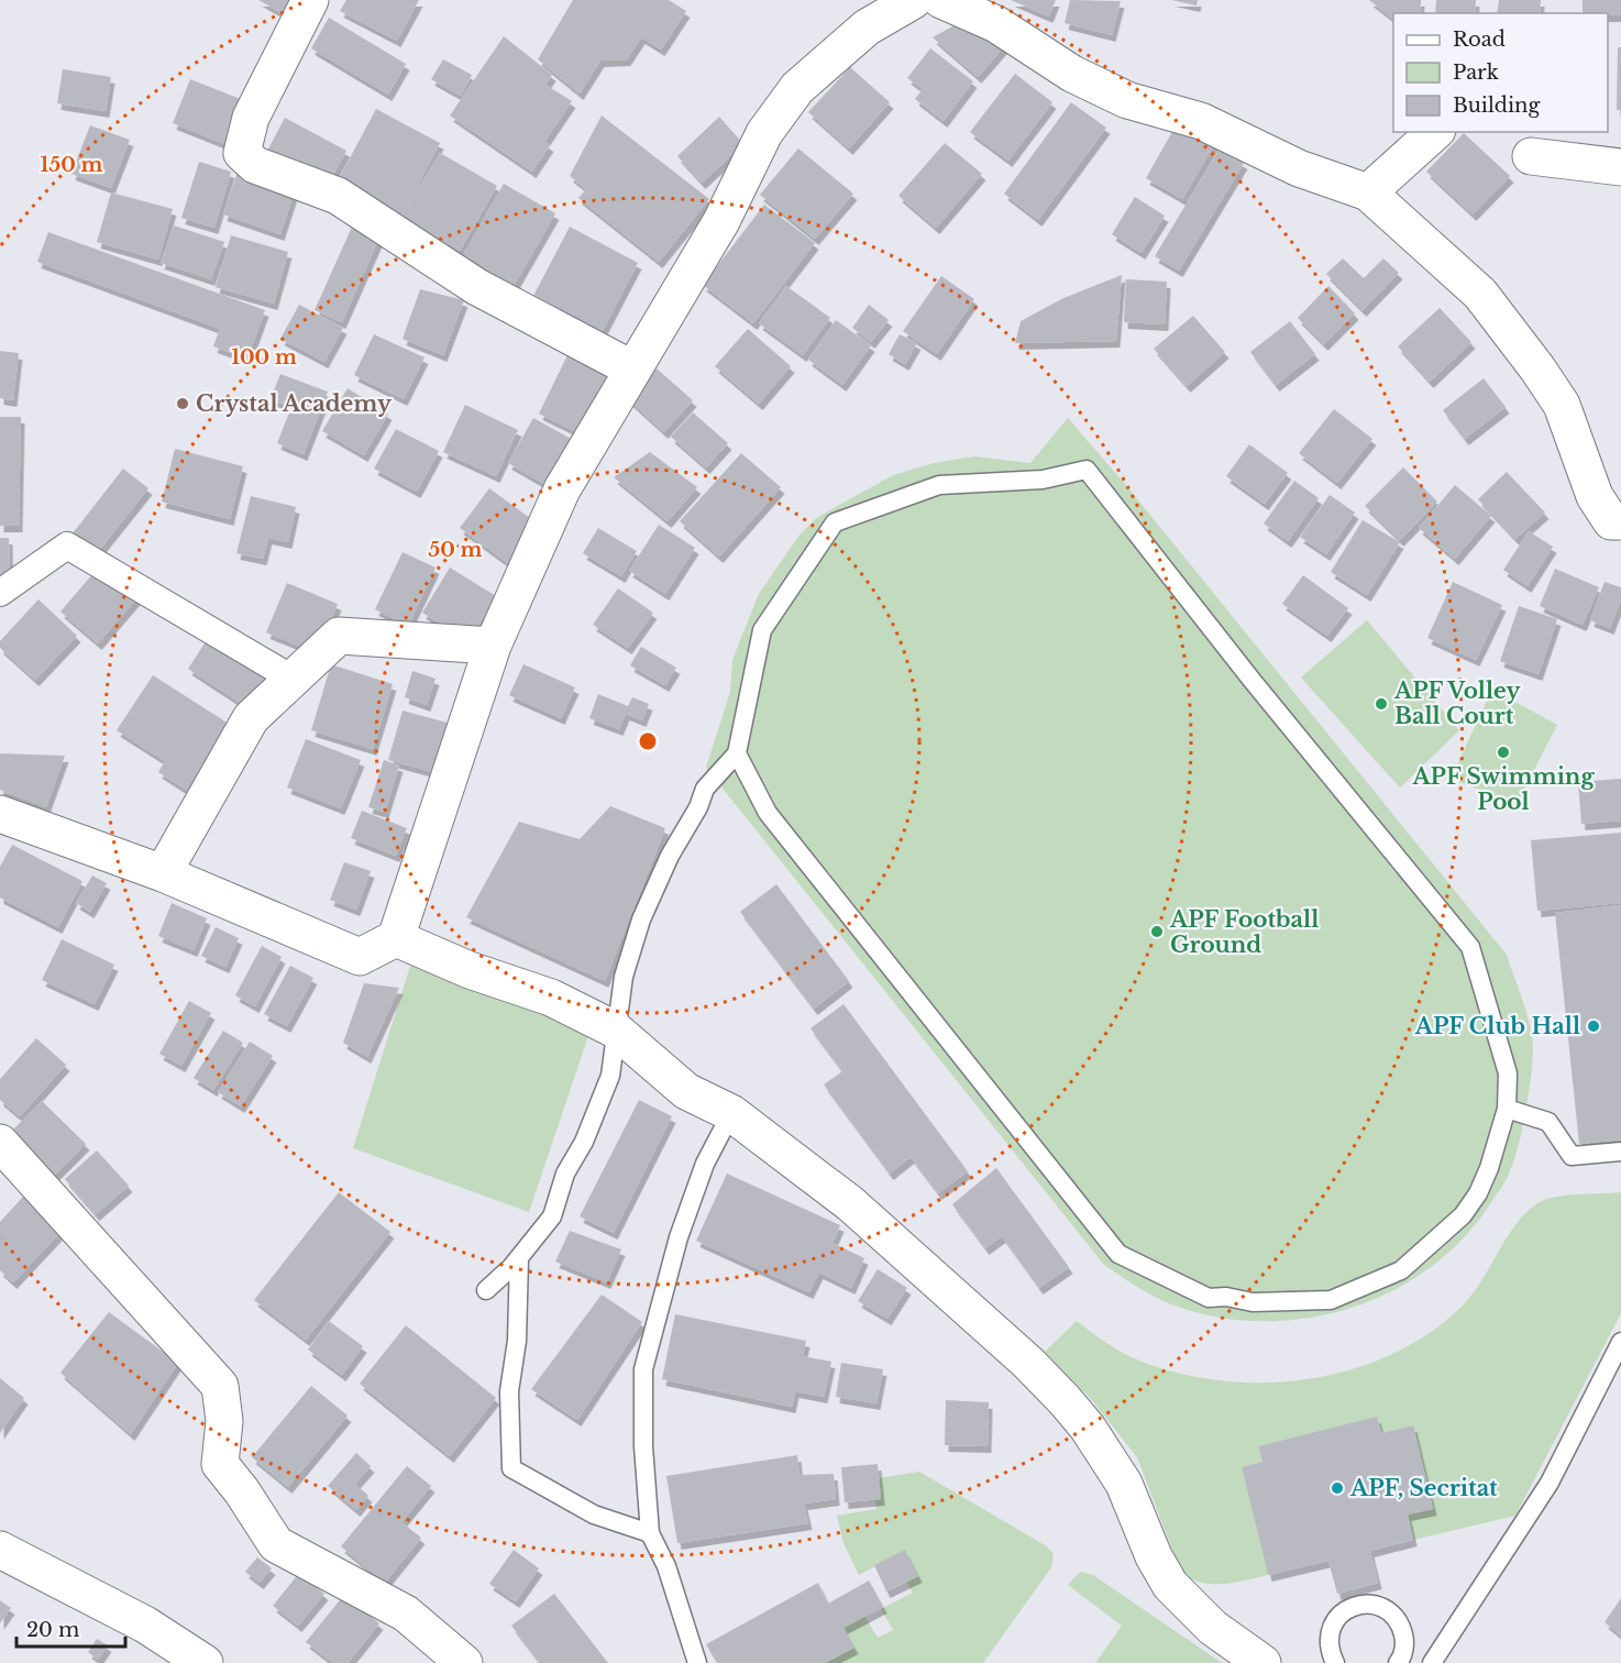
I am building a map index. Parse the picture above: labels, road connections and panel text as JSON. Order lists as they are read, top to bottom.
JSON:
{
  "places": [
    "Crystal Academy",
    "APF Volley Ball Court",
    "APF Swimming Pool",
    "APF Football Ground",
    "APF Club Hall",
    "APF, Secritat"
  ],
  "legend": ["Road", "Park", "Building"],
  "scale_bar": "20 m",
  "rings": ["150 m", "100 m", "50 m"]
}
